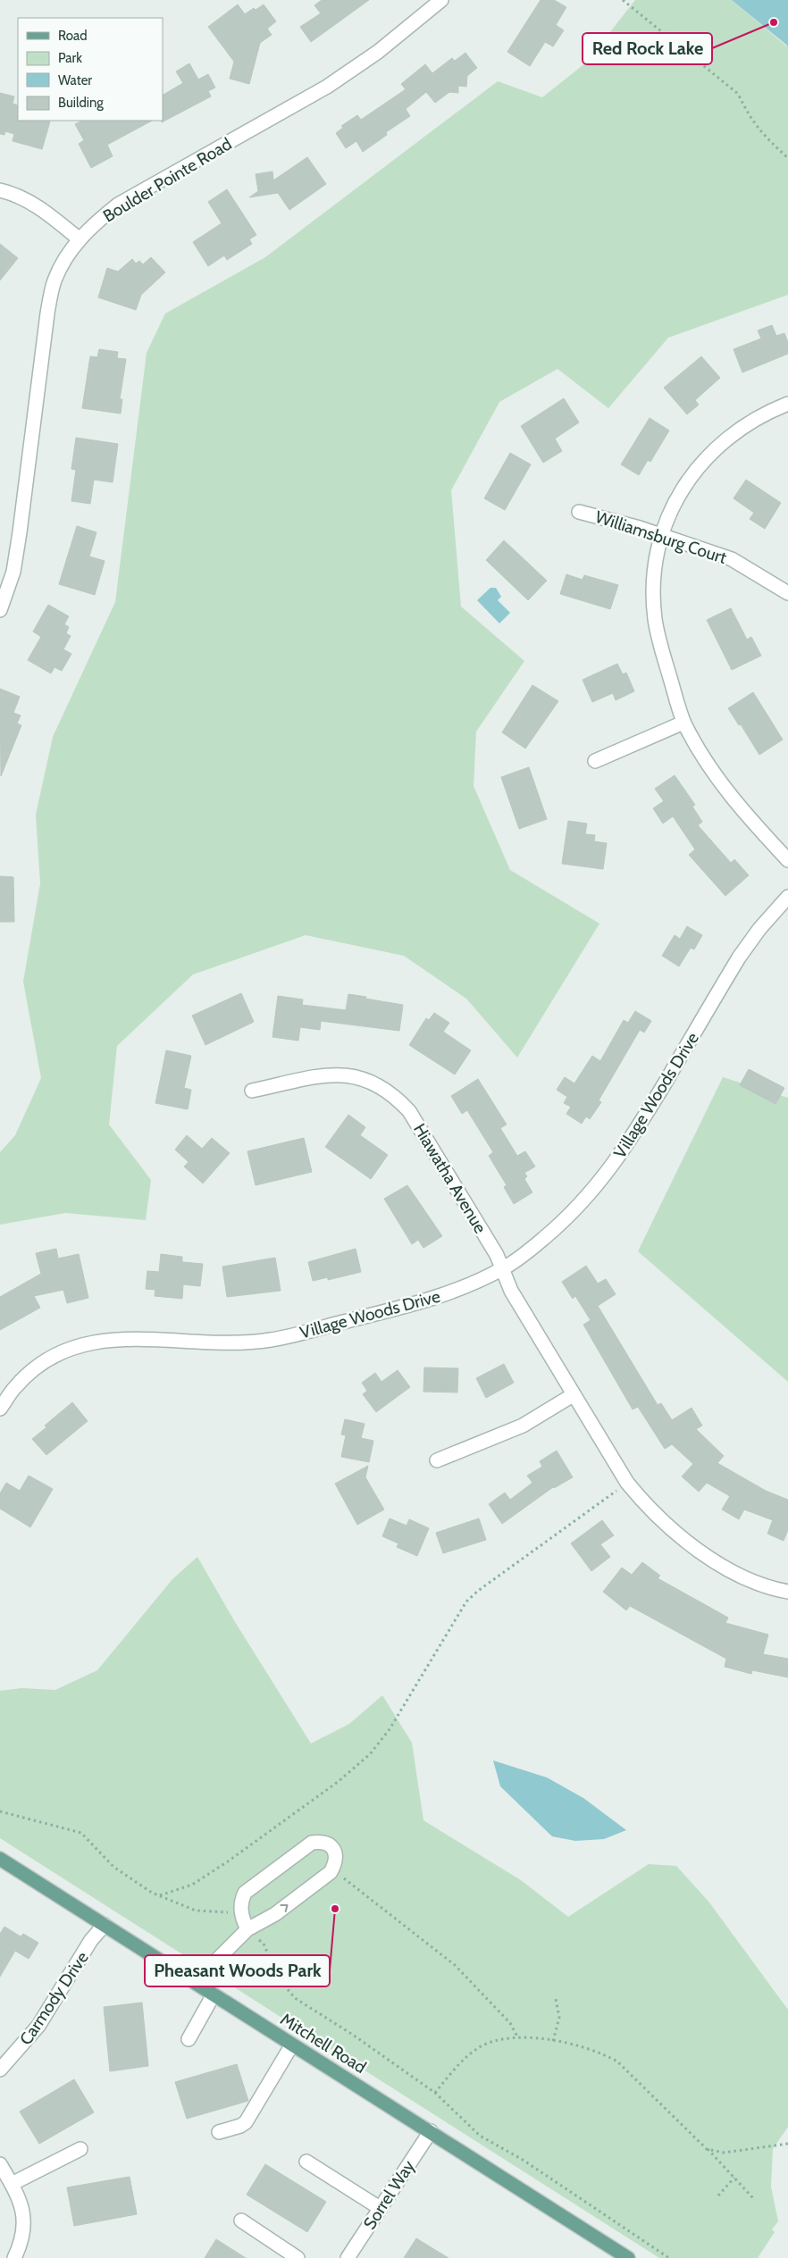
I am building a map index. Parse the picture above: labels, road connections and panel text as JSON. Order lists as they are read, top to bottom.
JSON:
{
  "streets": {
    "main road": ["Mitchell Road"],
    "street": [
      "Boulder Pointe Road",
      "Williamsburg Court",
      "Village Woods Drive",
      "Hiawatha Avenue",
      "Carmody Drive",
      "Sorrel Way"
    ]
  },
  "crossings": [
    ["Village Woods Drive", "Hiawatha Avenue"],
    ["Carmody Drive", "Mitchell Road"],
    ["Mitchell Road", "Sorrel Way"]
  ],
  "places": ["Red Rock Lake", "Pheasant Woods Park"],
  "legend": [
    "Road",
    "Park",
    "Water",
    "Building"
  ]
}
